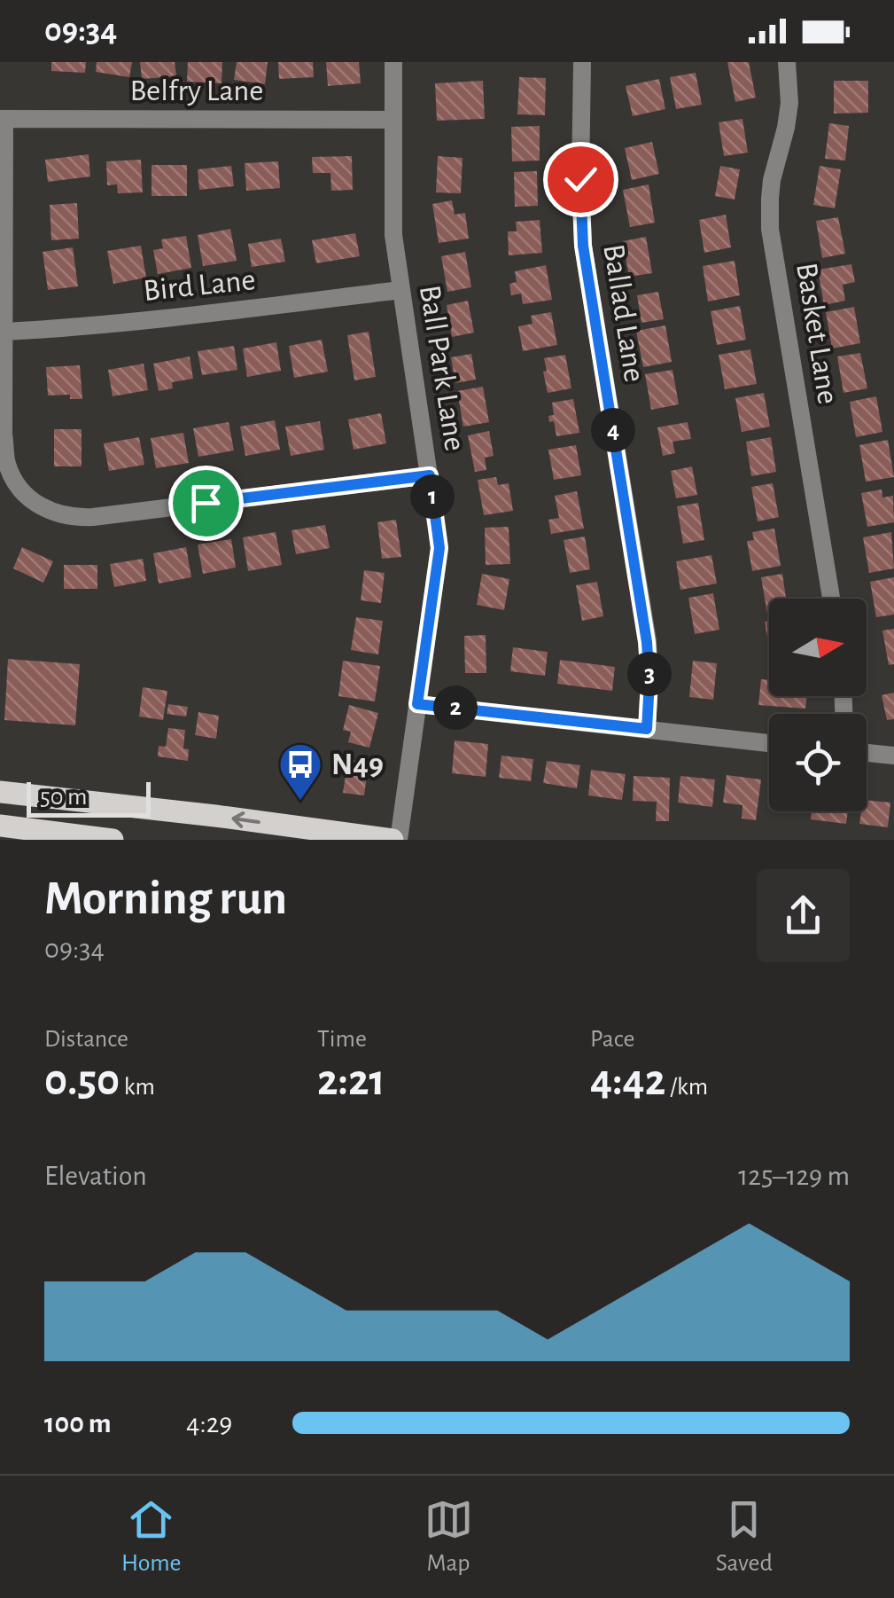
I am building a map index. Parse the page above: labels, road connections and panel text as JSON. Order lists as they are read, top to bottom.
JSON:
{
  "streets": {
    "street": [
      "Belfry Lane",
      "Bird Lane",
      "Ballad Lane",
      "Basket Lane",
      "Ball Park Lane"
    ]
  },
  "crossings": [
    ["Belfry Lane", "Ball Park Lane"],
    ["Bird Lane", "Ball Park Lane"]
  ],
  "places": {
    "bus stop": ["N49"]
  },
  "scale_bar": "50 m",
  "north": "right",
  "page": {
    "status": "09:34",
    "pins": [
      "4",
      "1",
      "3",
      "2"
    ],
    "scale": "50 m",
    "heading": ["Morning run", "09:34"],
    "stats": [
      ["Distance", "0.50 km"],
      ["Time", "2:21"],
      ["Pace", "4:42 /km"]
    ],
    "chart": ["Elevation", "125–129 m"],
    "list": [
      {
        "name": "100 m",
        "note": "4:29"
      }
    ],
    "tabs": ["Home", "Map", "Saved"]
  }
}
